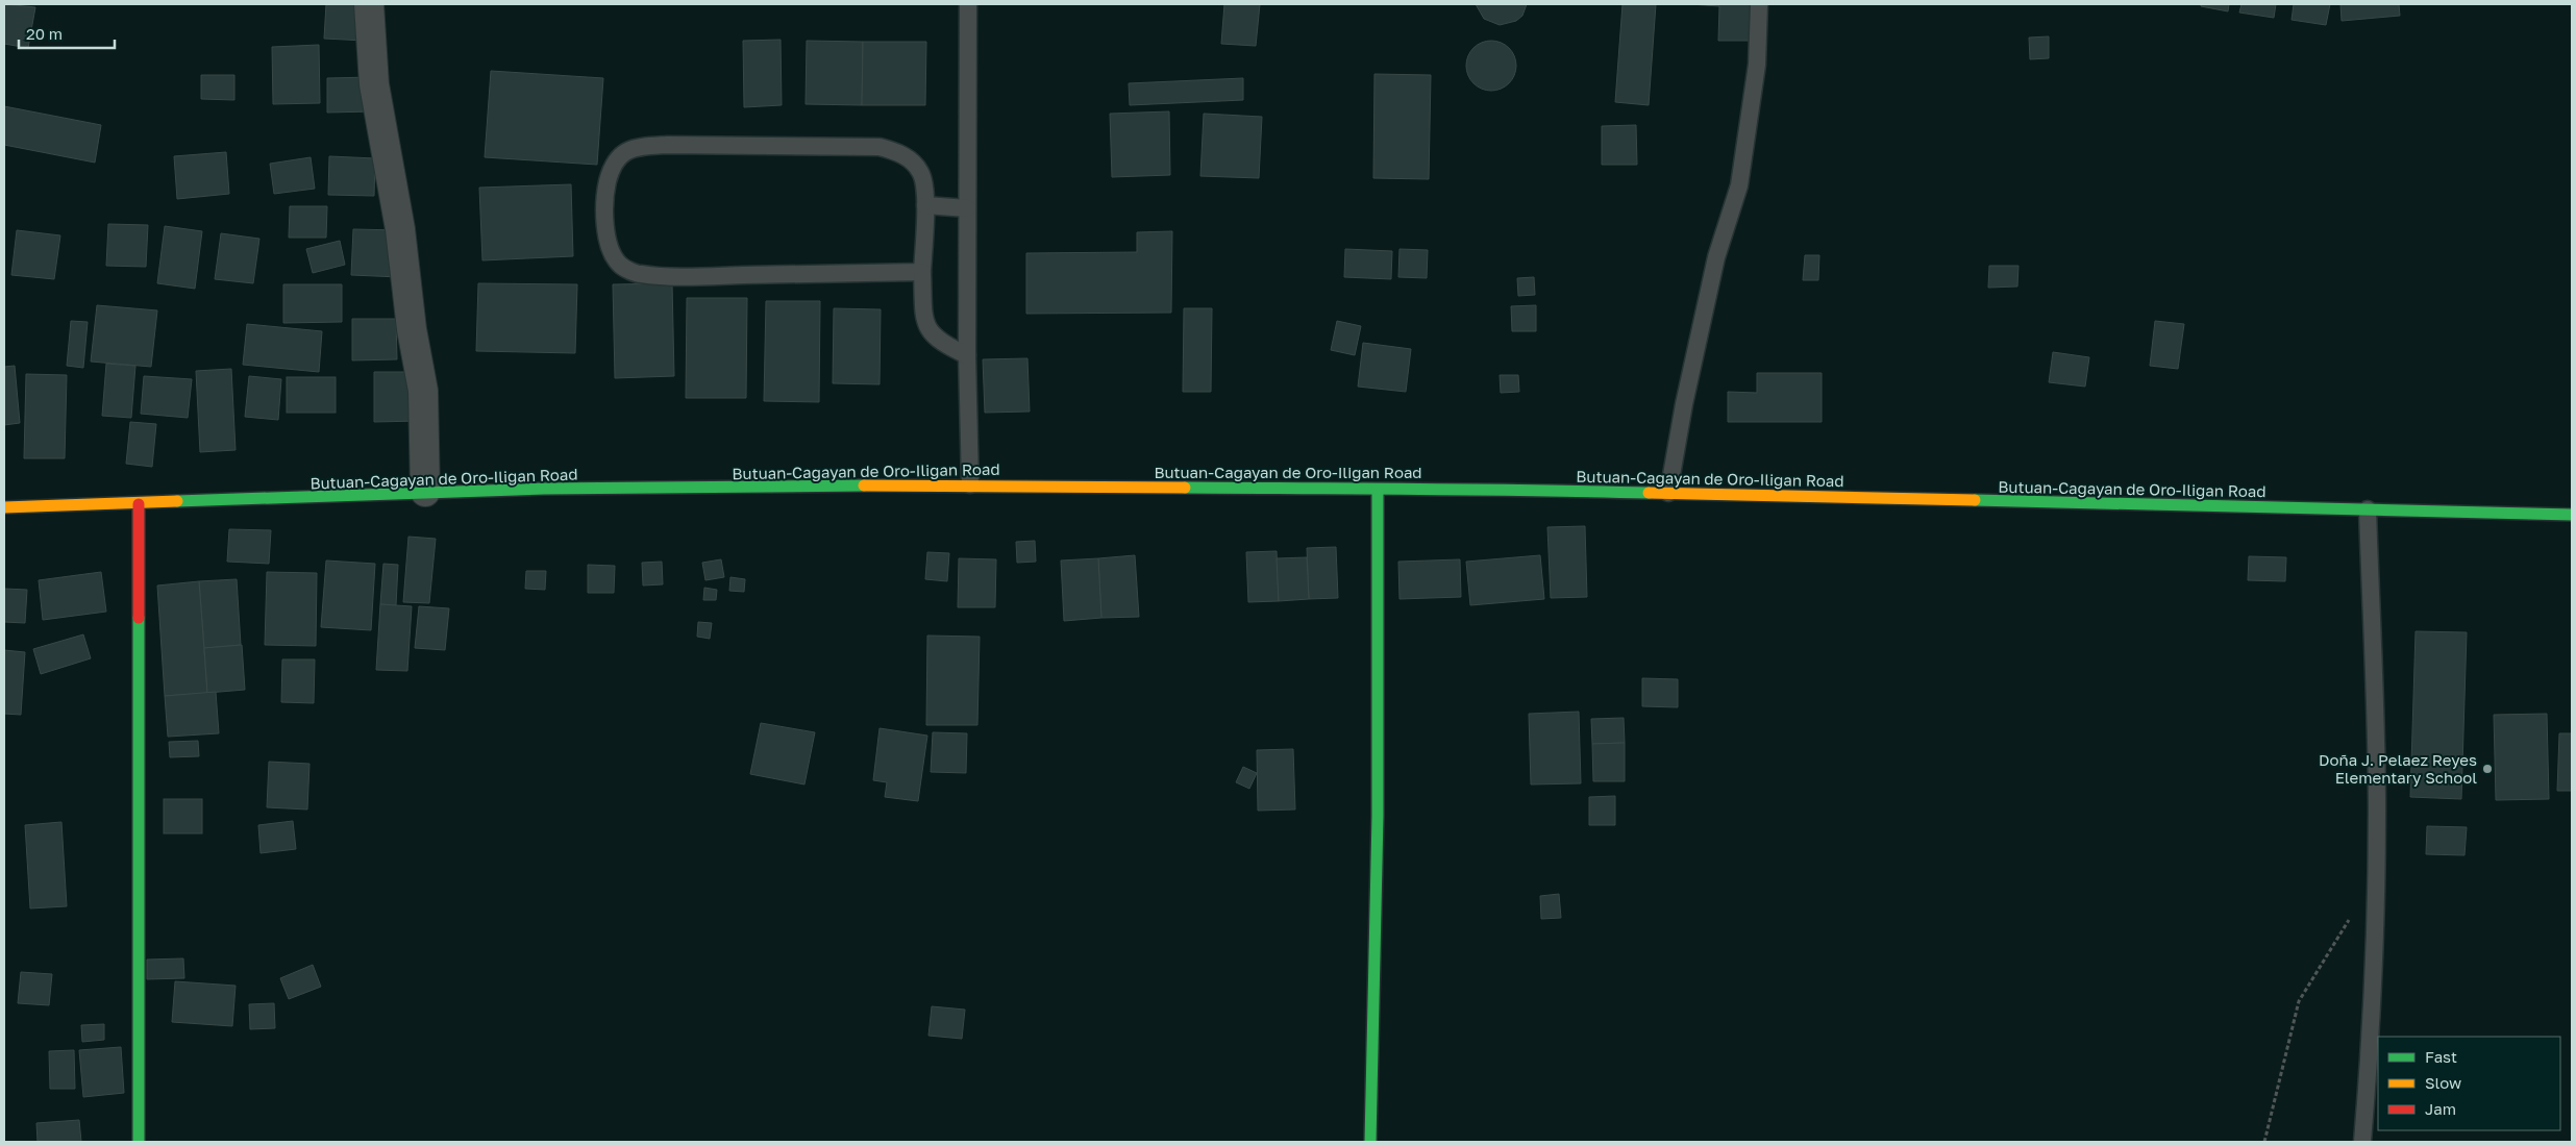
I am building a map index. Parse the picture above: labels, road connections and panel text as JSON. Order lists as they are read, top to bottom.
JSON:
{
  "streets": {
    "main road": ["Butuan-Cagayan de Oro-Iligan Road"]
  },
  "places": ["Doña J. Pelaez Reyes Elementary School"],
  "legend": ["Fast", "Slow", "Jam"],
  "scale_bar": "20 m"
}
